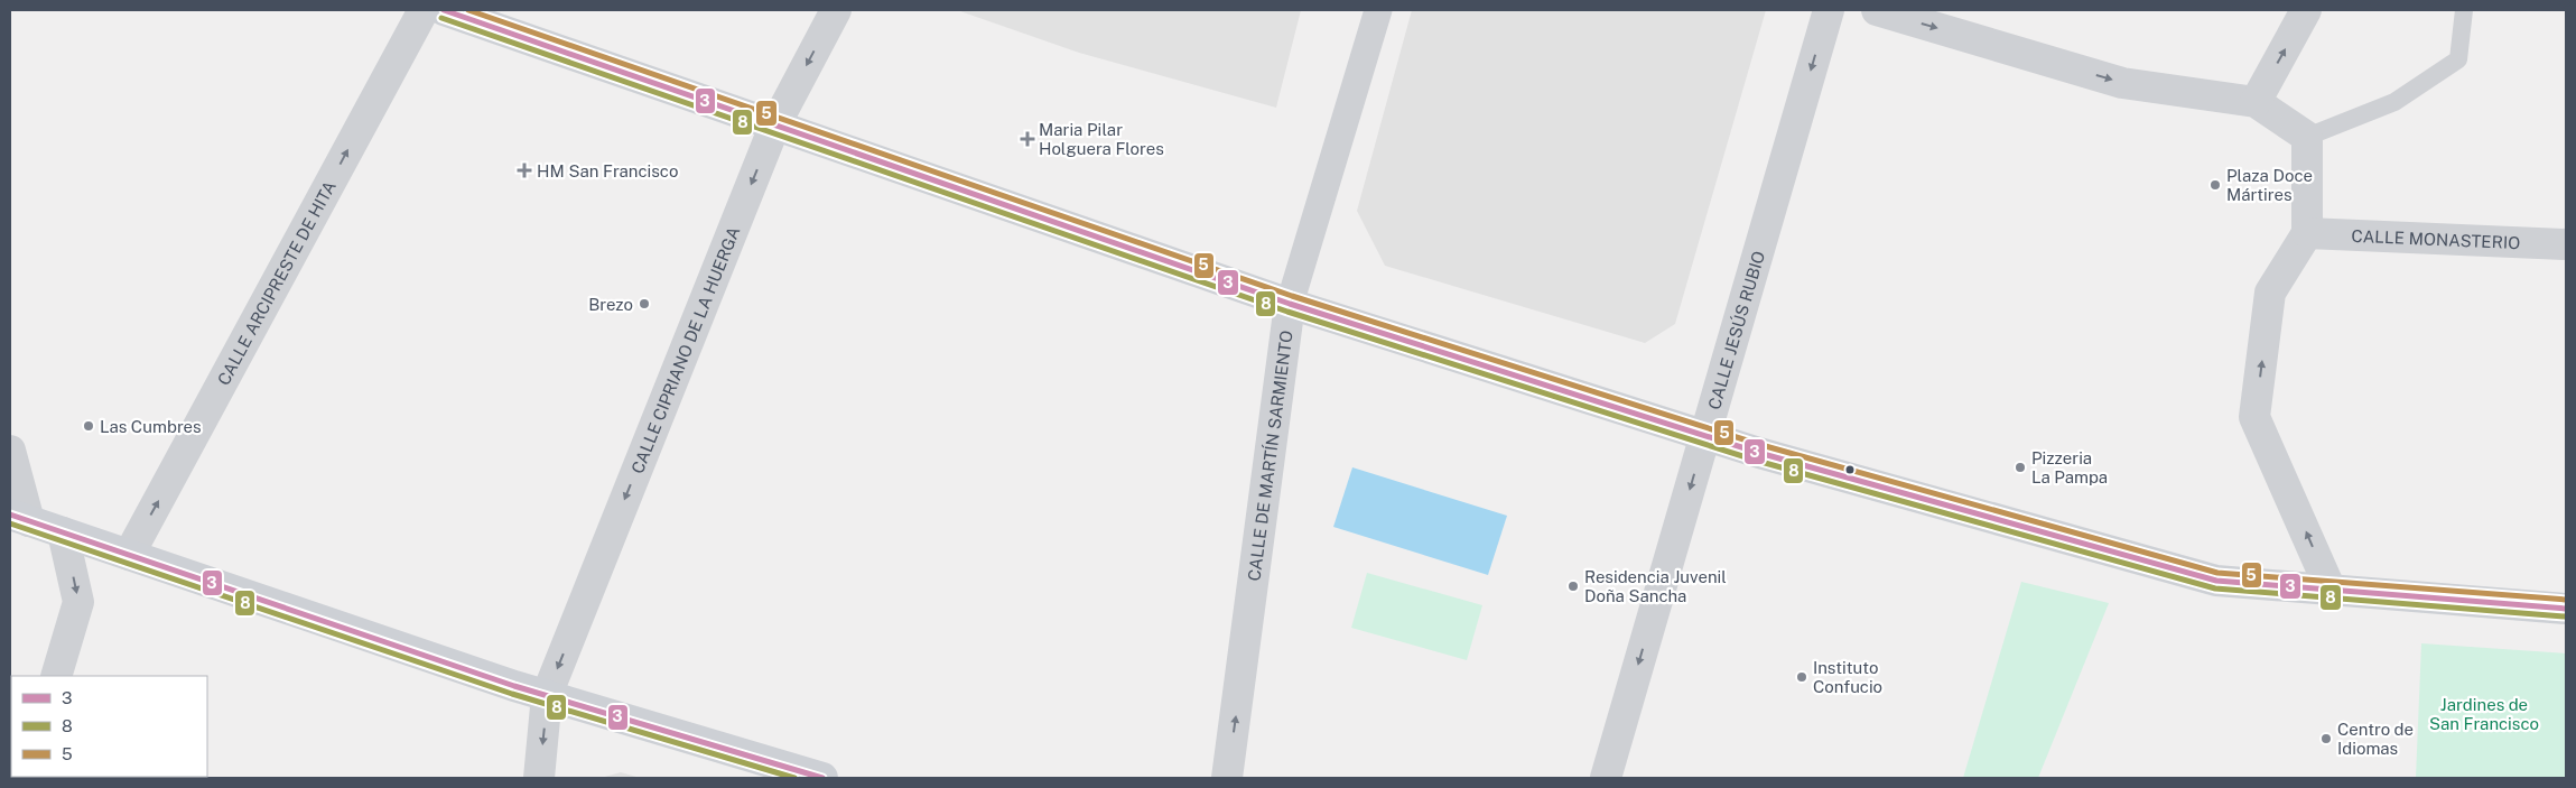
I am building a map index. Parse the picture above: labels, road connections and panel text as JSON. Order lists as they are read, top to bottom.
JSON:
{
  "streets": {
    "street": [
      "CALLE MONASTERIO",
      "CALLE ARCIPRESTE DE HITA",
      "CALLE JESÚS RUBIO",
      "CALLE CIPRIANO DE LA HUERGA",
      "CALLE DE MARTÍN SARMIENTO"
    ]
  },
  "one_way": [
    "CALLE ARCIPRESTE DE HITA",
    "CALLE JESÚS RUBIO",
    "CALLE CIPRIANO DE LA HUERGA",
    "CALLE DE MARTÍN SARMIENTO"
  ],
  "parks": ["Jardines de San Francisco"],
  "places": {
    "health": ["Maria Pilar Holguera Flores", "HM San Francisco"],
    "other": [
      "Plaza Doce Mártires",
      "Brezo",
      "Las Cumbres",
      "Pizzeria La Pampa",
      "Residencia Juvenil Doña Sancha",
      "Instituto Confucio",
      "Centro de Idiomas"
    ]
  },
  "lines": ["transit line 3", "transit line 5", "transit line 8"],
  "legend": ["3", "8", "5"]
}
